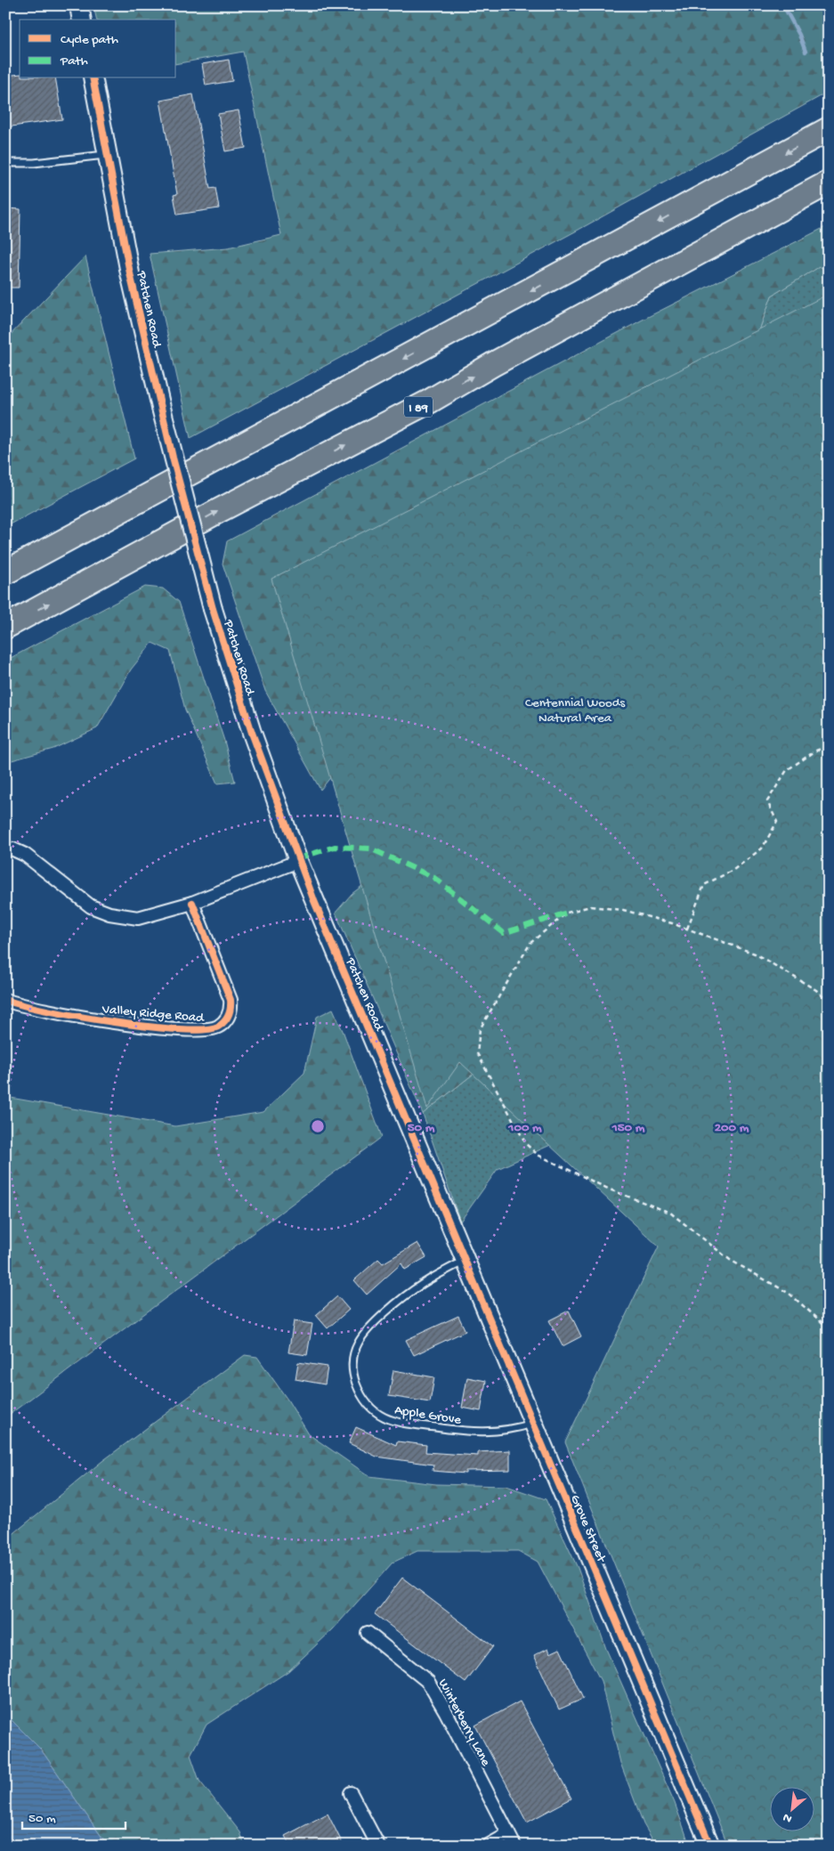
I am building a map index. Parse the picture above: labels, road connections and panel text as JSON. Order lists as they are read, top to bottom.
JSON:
{
  "streets": {
    "highway": ["I 89"],
    "street": [
      "Patchen Road",
      "Valley Ridge Road",
      "Grove Street",
      "Winterberry Lane"
    ],
    "lane": ["Apple Grove"]
  },
  "crossings": [
    ["Patchen Road", "Grove Street"],
    ["Apple Grove", "Grove Street"]
  ],
  "parks": ["Centennial Woods Natural Area"],
  "legend": ["Cycle path", "Path"],
  "scale_bar": "50 m",
  "north": "bottom left",
  "rings": [
    "50 m",
    "100 m",
    "150 m",
    "200 m"
  ]
}
